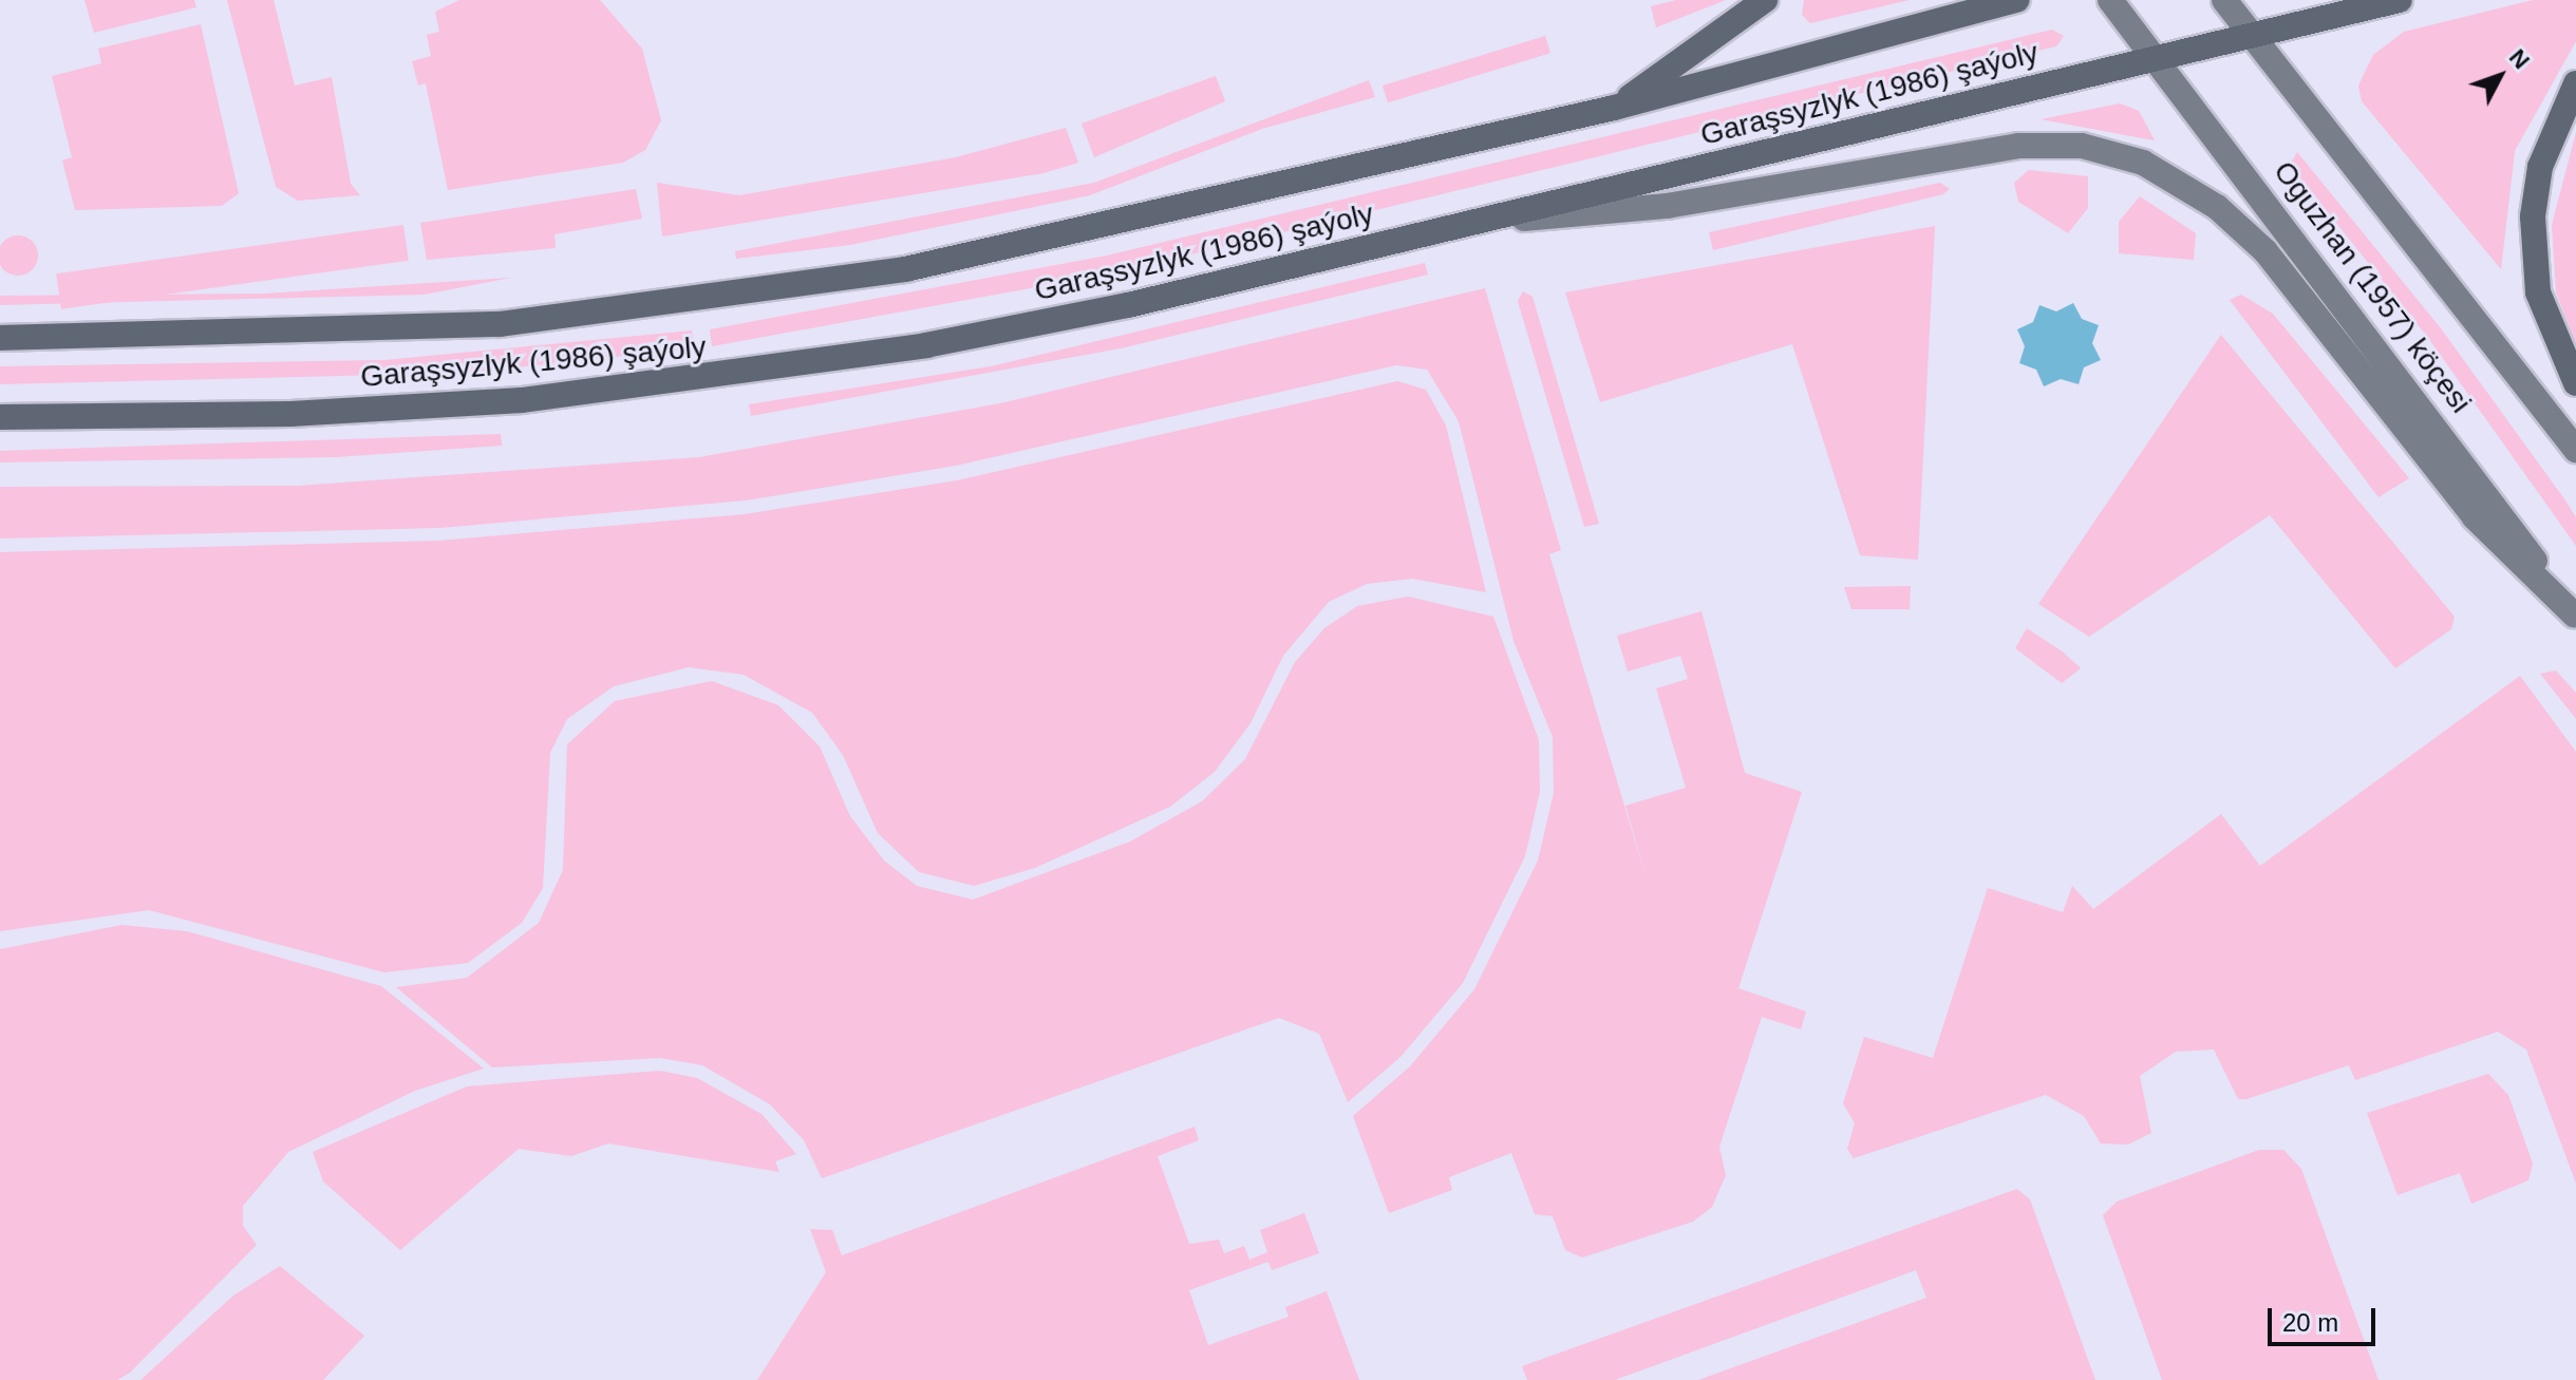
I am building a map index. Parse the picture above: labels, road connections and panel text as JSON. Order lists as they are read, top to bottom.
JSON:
{
  "streets": {
    "main road": ["Garaşsyzlyk (1986) şaýoly", "Oguzhan (1957) köçesi"]
  },
  "crossings": [
    ["Garaşsyzlyk (1986) şaýoly", "Oguzhan (1957) köçesi"]
  ],
  "scale_bar": "20 m",
  "north": "top right"
}
